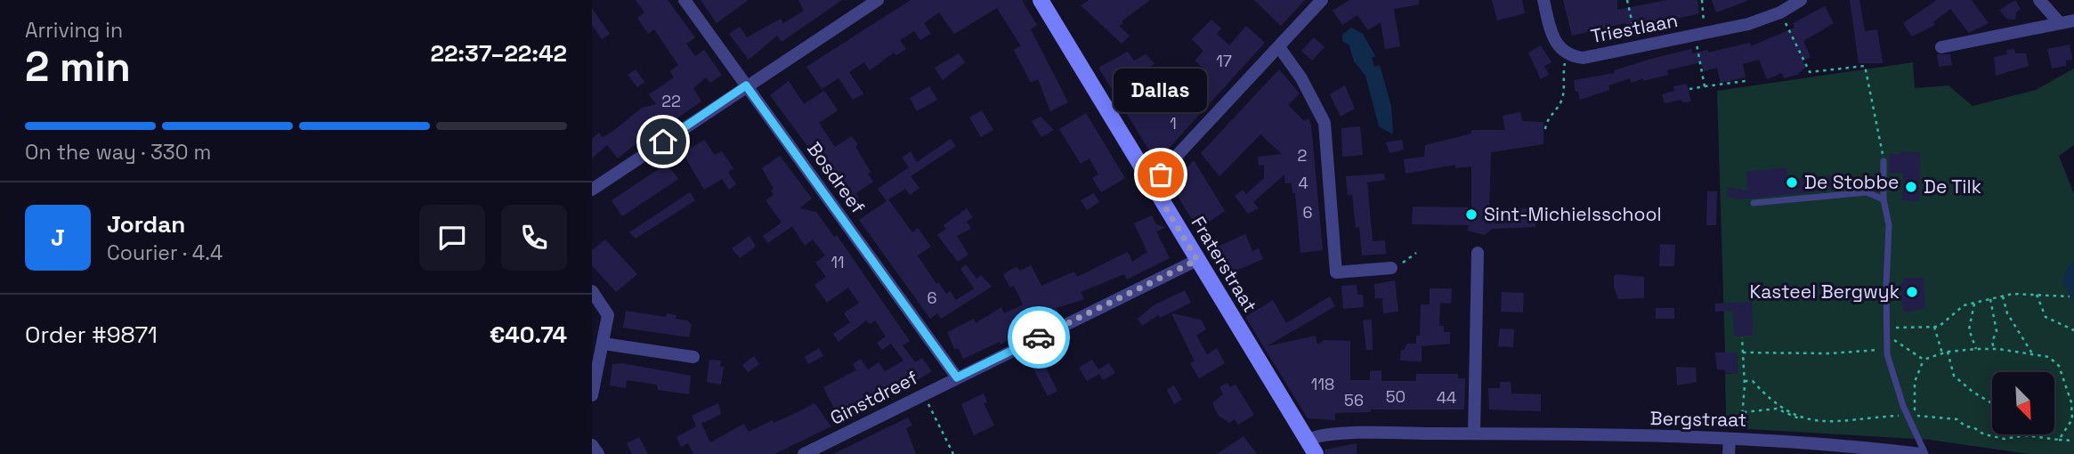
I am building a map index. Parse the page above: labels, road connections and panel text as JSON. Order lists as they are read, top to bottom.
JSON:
{
  "streets": {
    "street": [
      "Triestlaan",
      "Bosdreef",
      "Fraterstraat",
      "Ginstdreef",
      "Bergstraat"
    ]
  },
  "crossings": [
    ["Bosdreef", "Ginstdreef"],
    ["Fraterstraat", "Ginstdreef"],
    ["Fraterstraat", "Bergstraat"]
  ],
  "places": [
    "Dallas",
    "De Stobbe",
    "De Tilk",
    "Sint-Michielsschool",
    "Kasteel Bergwyk"
  ],
  "house_numbers": [
    "17",
    "22",
    "1",
    "2",
    "4",
    "6",
    "11",
    "6",
    "118",
    "50",
    "44",
    "56"
  ],
  "north": "bottom right",
  "page": {
    "heading": ["2 min", "Arriving in", "22:37–22:42"],
    "panel": [
      "Jordan",
      "Courier · 4.4",
      "Order #9871",
      "€40.74"
    ],
    "bubble": "Dallas",
    "bar": "On the way · 330 m",
    "round": "J"
  }
}
